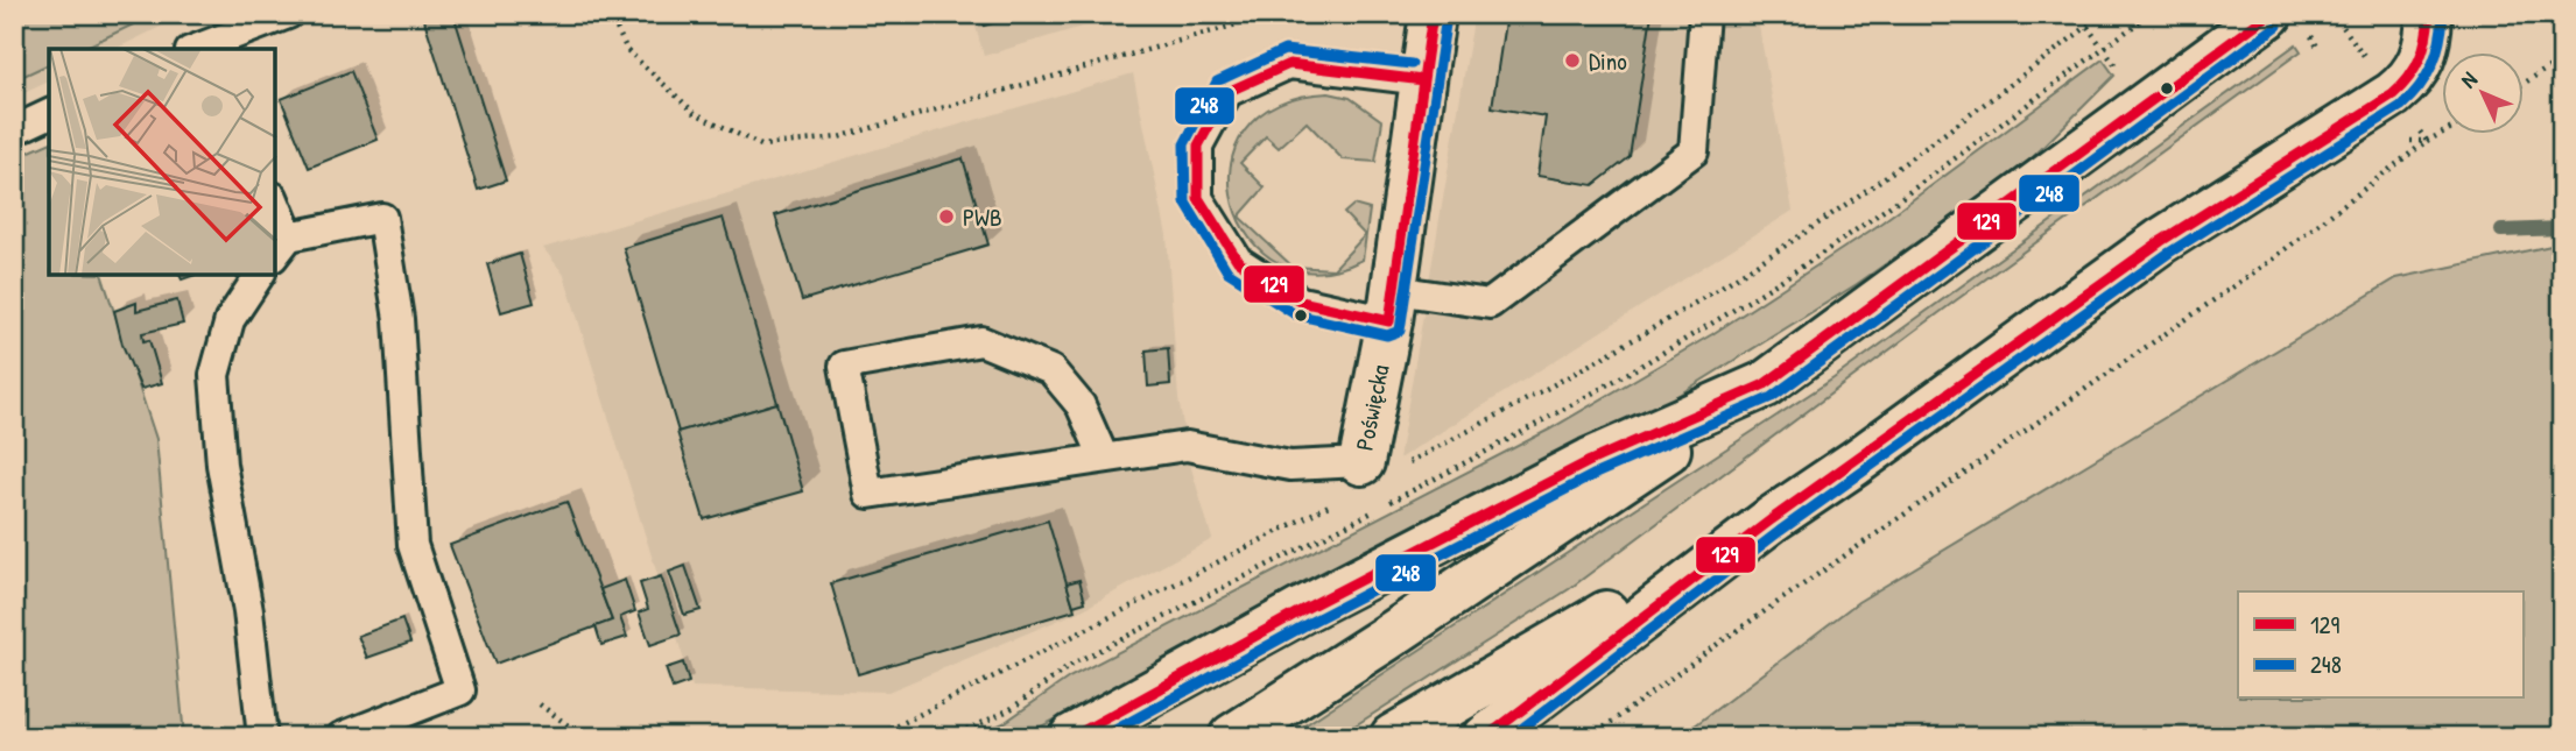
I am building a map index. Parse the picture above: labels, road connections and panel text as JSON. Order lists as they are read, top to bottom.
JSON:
{
  "streets": {
    "street": ["Poświęcka"]
  },
  "places": ["Dino", "PWB"],
  "lines": ["transit line 129", "transit line 248"],
  "legend": ["129", "248"],
  "north": "top left"
}
